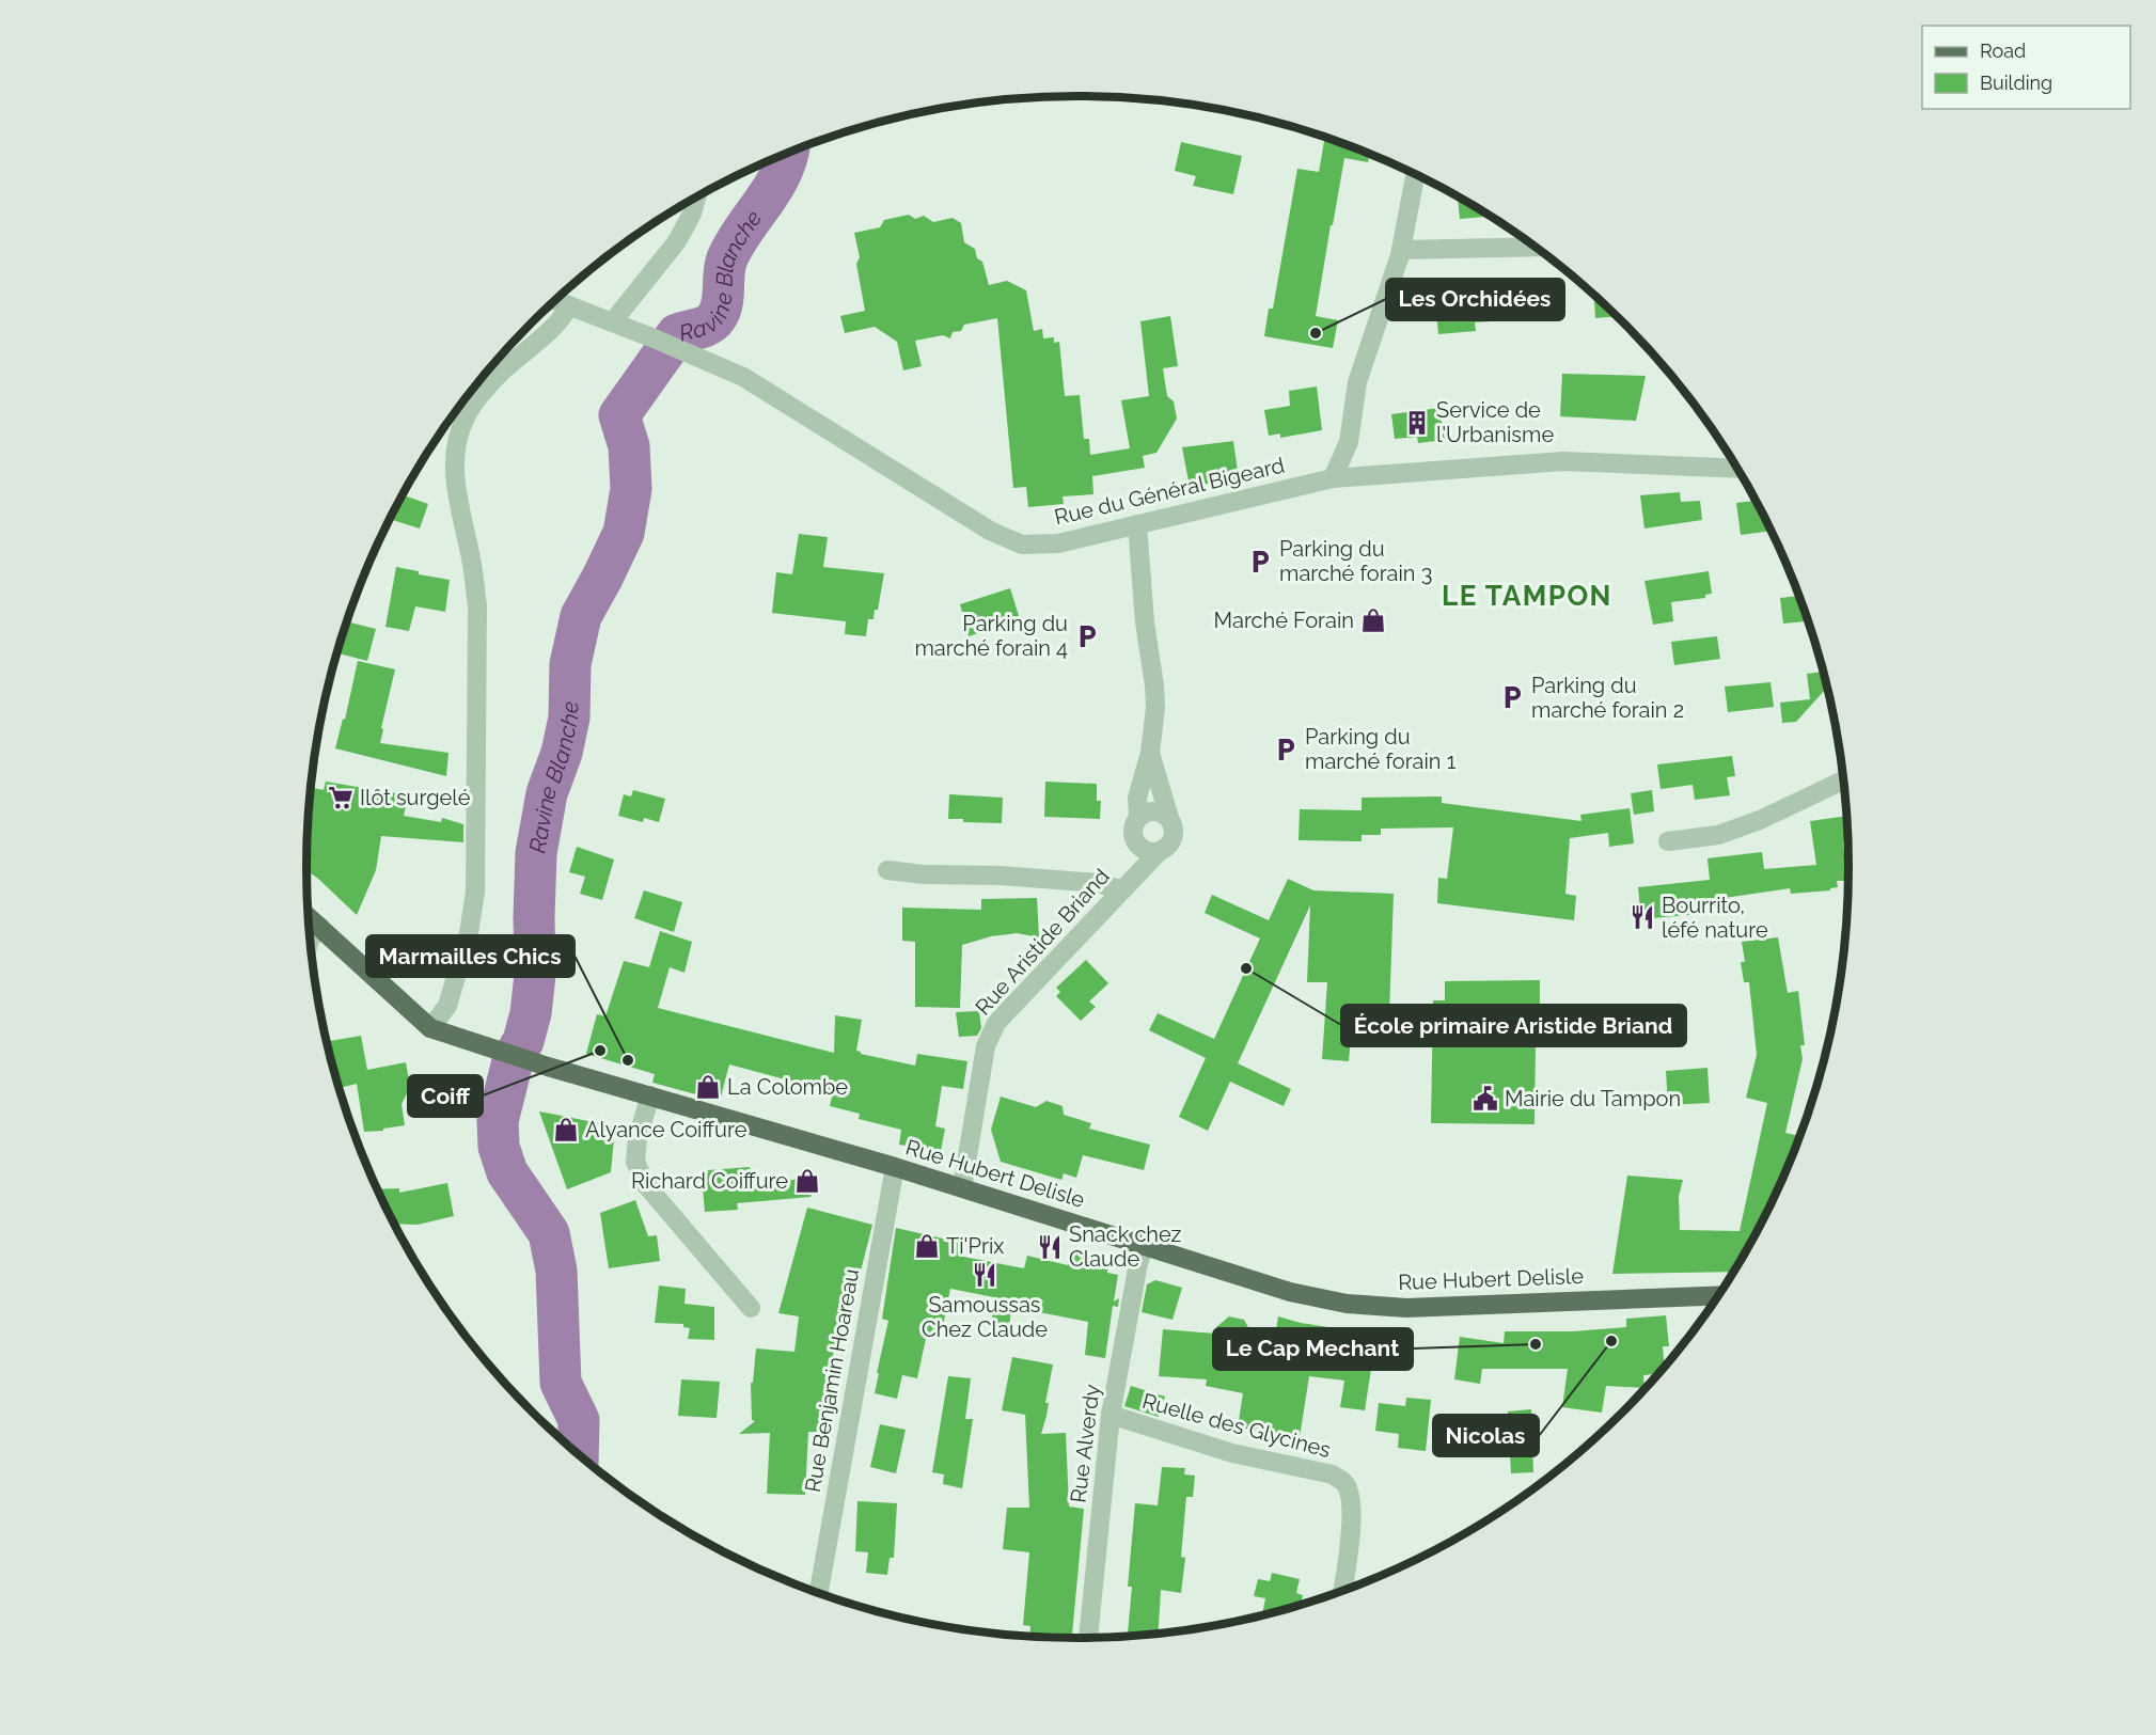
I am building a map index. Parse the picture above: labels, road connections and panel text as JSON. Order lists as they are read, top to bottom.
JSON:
{
  "streets": {
    "main road": ["Rue Hubert Delisle"],
    "street": [
      "Rue du Général Bigeard",
      "Rue Aristide Briand",
      "Rue Benjamin Hoareau",
      "Ruelle des Glycines",
      "Rue Alverdy"
    ]
  },
  "crossings": [
    ["Rue du Général Bigeard", "Rue Aristide Briand"],
    ["Rue Aristide Briand", "Rue Hubert Delisle"],
    ["Rue Hubert Delisle", "Rue Benjamin Hoareau"],
    ["Rue Hubert Delisle", "Rue Alverdy"],
    ["Ruelle des Glycines", "Rue Alverdy"]
  ],
  "districts": ["LE TAMPON"],
  "water": ["Ravine Blanche"],
  "places": {
    "other": [
      "Les Orchidées",
      "École primaire Aristide Briand",
      "Coiff",
      "Marmailles Chics",
      "Nicolas",
      "Le Cap Mechant"
    ],
    "building": ["Service de l'Urbanisme"],
    "parking": [
      "Parking du marché forain 3",
      "Parking du marché forain 4",
      "Parking du marché forain 2",
      "Parking du marché forain 1"
    ],
    "shop": [
      "Marché Forain",
      "La Colombe",
      "Alyance Coiffure",
      "Richard Coiffure",
      "Ti'Prix"
    ],
    "supermarket": ["Ilôt surgelé"],
    "restaurant": ["Bourrito, léfé nature", "Snack chez Claude", "Samoussas Chez Claude"],
    "public building": ["Mairie du Tampon"]
  },
  "legend": ["Road", "Building"]
}
